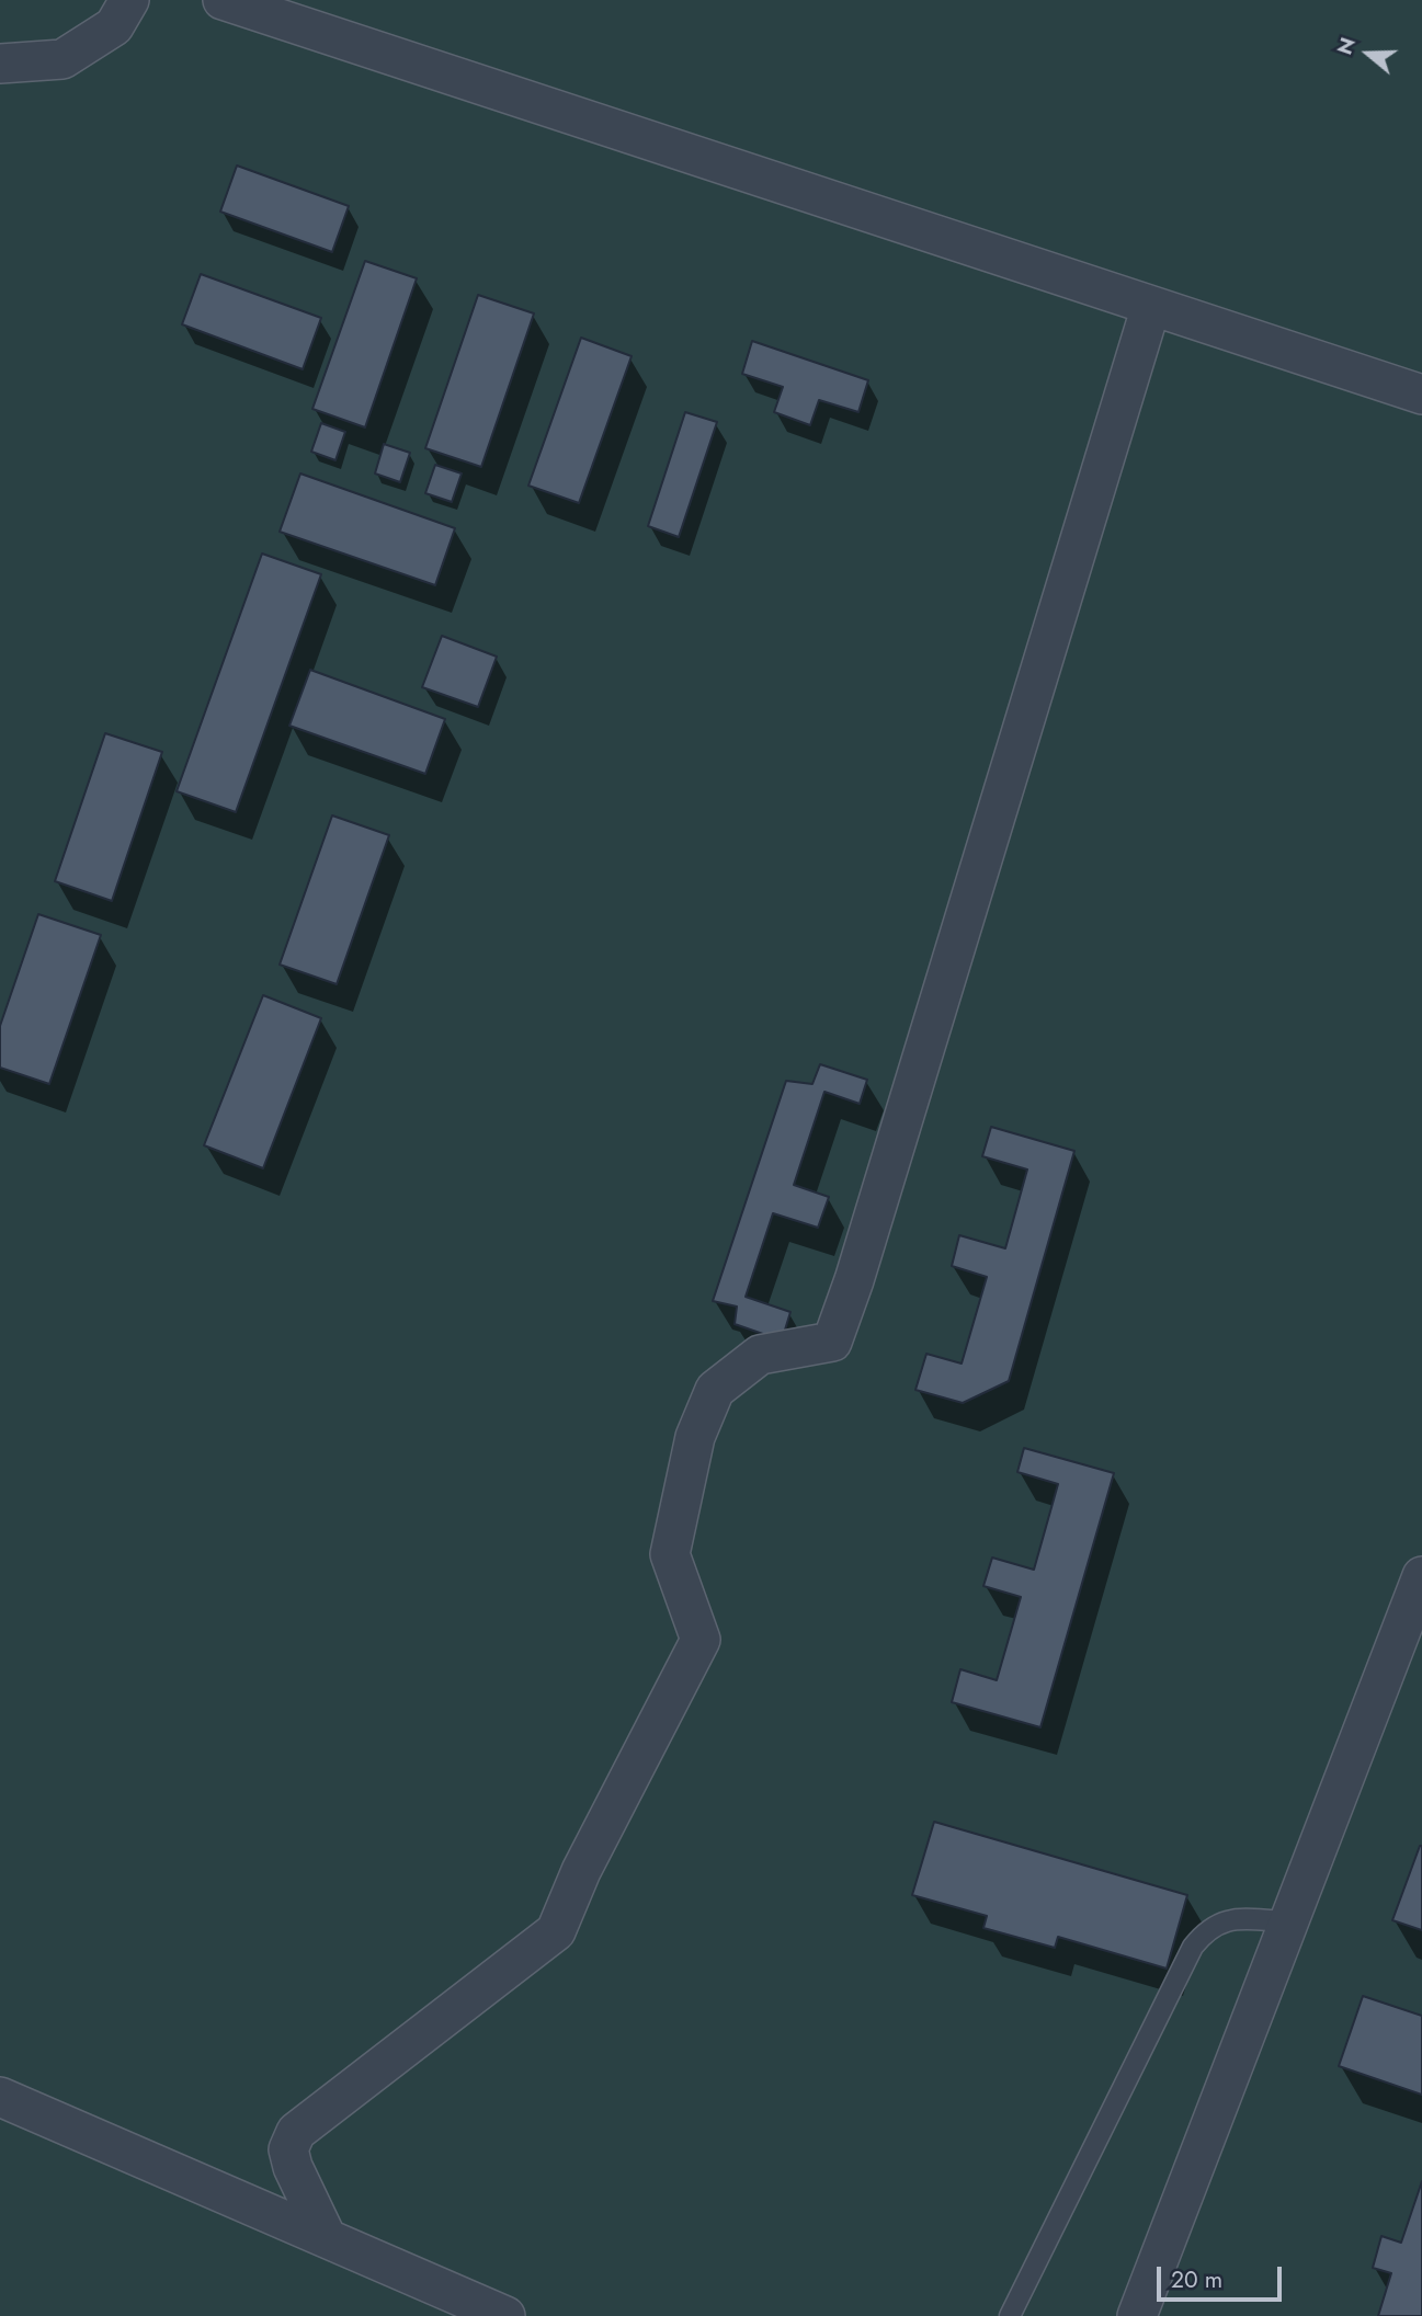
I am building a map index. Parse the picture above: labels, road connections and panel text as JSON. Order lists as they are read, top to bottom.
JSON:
{
  "scale_bar": "20 m",
  "north": "left"
}
